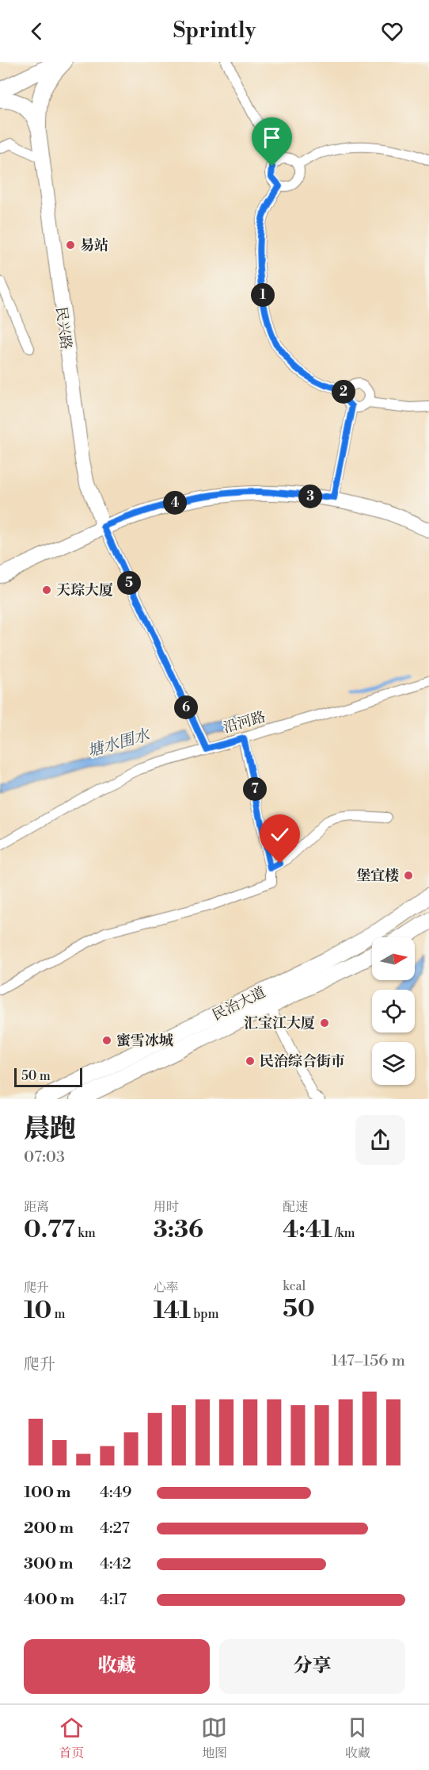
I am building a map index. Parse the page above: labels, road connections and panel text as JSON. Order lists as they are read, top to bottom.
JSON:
{
  "streets": {
    "main road": ["民治大道"],
    "street": ["民兴路", "沿河路"]
  },
  "water": ["塘水围水"],
  "places": [
    "易站",
    "天琮大厦",
    "堡宜楼",
    "汇宝江大厦",
    "蜜雪冰城",
    "民治综合街市"
  ],
  "scale_bar": "50 m",
  "north": "right",
  "page": {
    "header": "Sprintly",
    "pins": [
      "1",
      "2",
      "3",
      "4",
      "5",
      "6",
      "7"
    ],
    "scale": "50 m",
    "heading": ["晨跑", "07:03"],
    "stats": [
      ["距离", "0.77 km"],
      ["用时", "3:36"],
      ["配速", "4:41 /km"],
      ["爬升", "10 m"],
      ["心率", "141 bpm"],
      ["kcal", "50"]
    ],
    "chart": ["爬升", "147–156 m"],
    "list": [
      {
        "name": "100 m",
        "note": "4:49"
      },
      {
        "name": "200 m",
        "note": "4:27"
      },
      {
        "name": "300 m",
        "note": "4:42"
      },
      {
        "name": "400 m",
        "note": "4:17"
      }
    ],
    "buttons": ["收藏", "分享"],
    "tabs": ["首页", "地图", "收藏"]
  }
}
